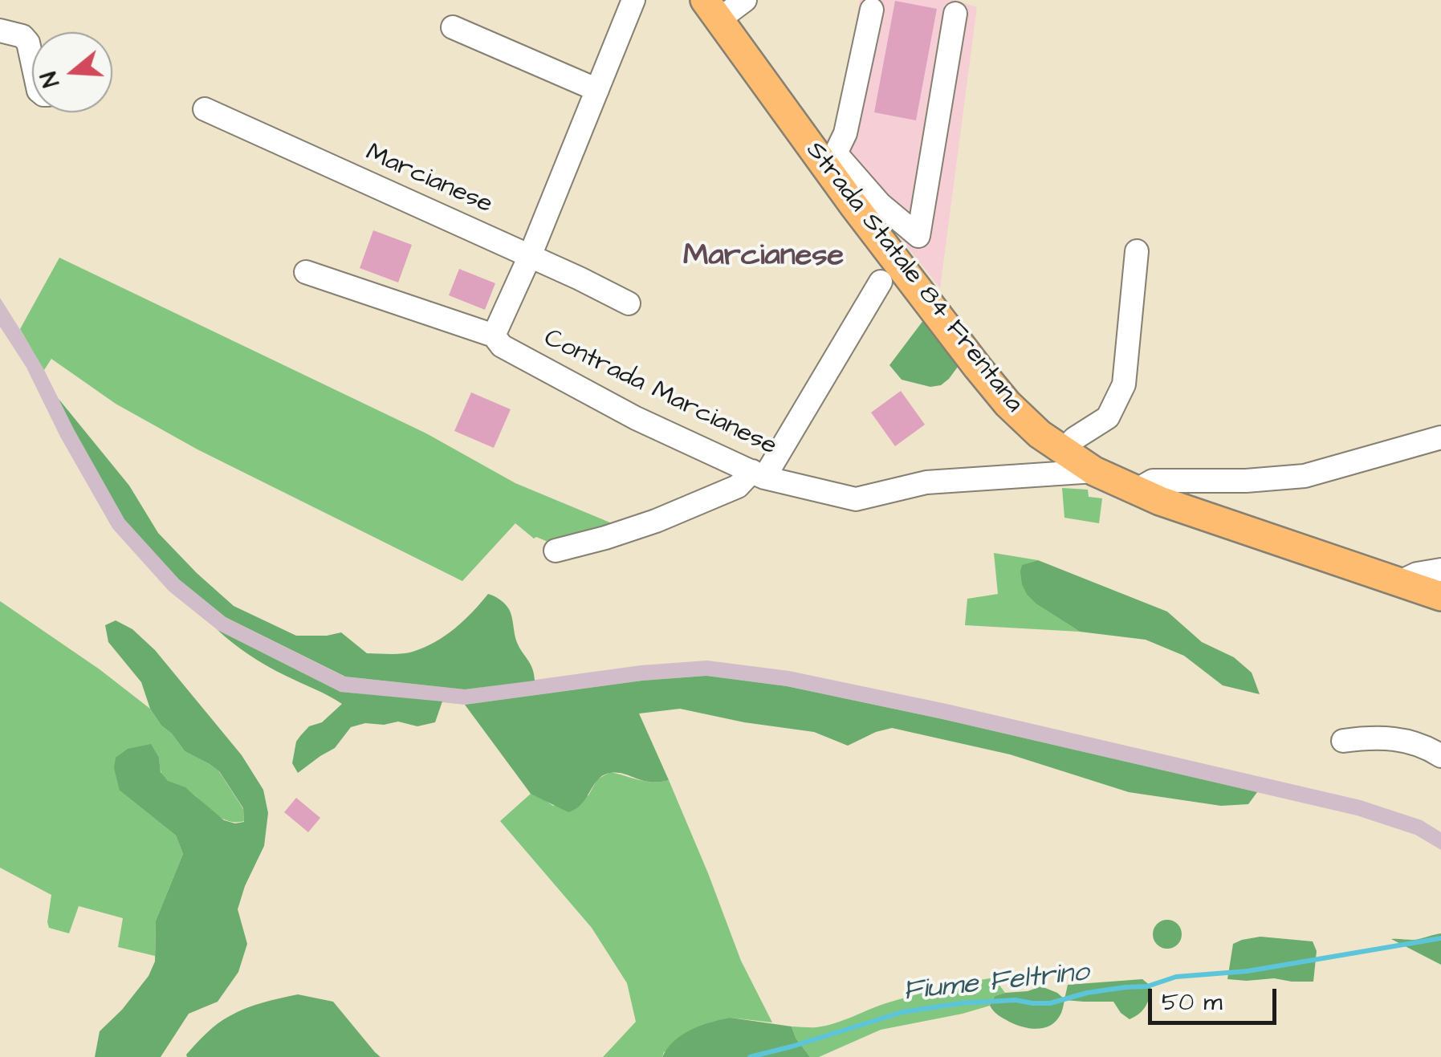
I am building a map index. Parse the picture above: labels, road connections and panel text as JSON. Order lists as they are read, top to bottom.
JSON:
{
  "streets": {
    "main road": ["Strada Statale 84 Frentana"],
    "street": ["Marcianese", "Contrada Marcianese"]
  },
  "crossings": [
    ["Strada Statale 84 Frentana", "Contrada Marcianese"]
  ],
  "districts": ["Marcianese"],
  "water": ["Fiume Feltrino"],
  "scale_bar": "50 m",
  "north": "left"
}
